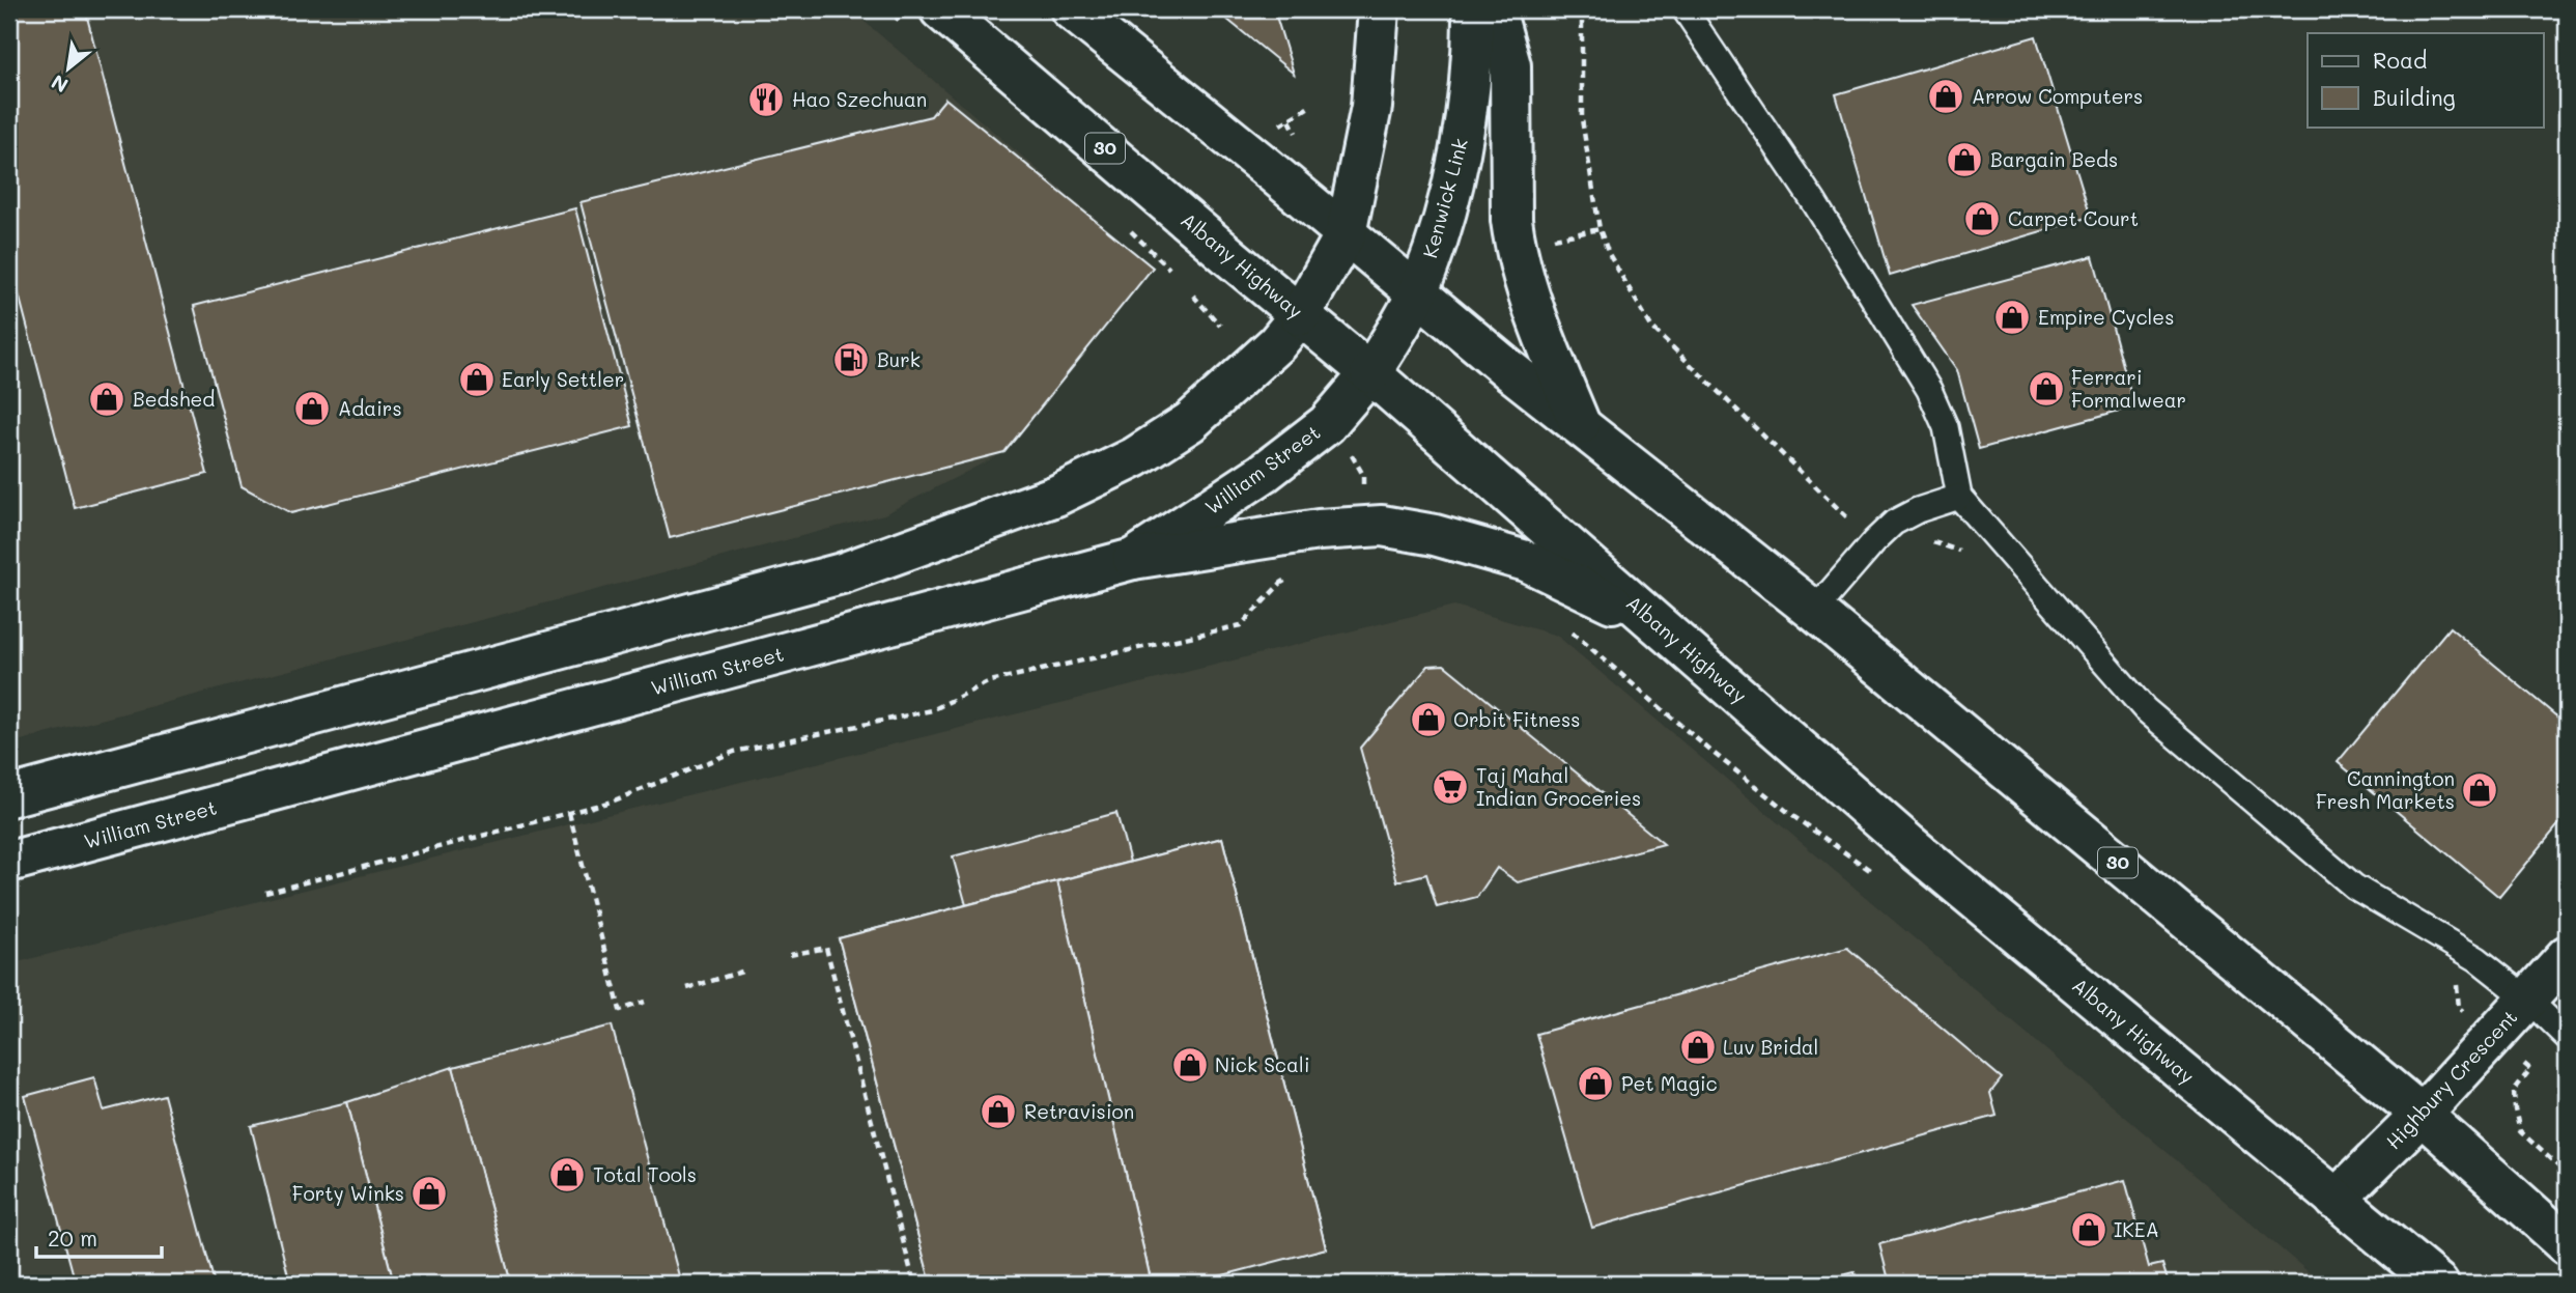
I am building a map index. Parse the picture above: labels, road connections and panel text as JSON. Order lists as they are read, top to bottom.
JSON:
{
  "streets": {
    "main road": [
      "30",
      "Kenwick Link",
      "Albany Highway",
      "William Street",
      "Highbury Crescent"
    ]
  },
  "crossings": [
    ["30", "Kenwick Link"],
    ["30", "Highbury Crescent"],
    ["Kenwick Link", "Albany Highway"],
    ["Kenwick Link", "William Street"],
    ["Albany Highway", "William Street"],
    ["Albany Highway", "Highbury Crescent"]
  ],
  "places": {
    "shop": [
      "Arrow Computers",
      "Bargain Beds",
      "Carpet Court",
      "Empire Cycles",
      "Early Settler",
      "Ferrari Formalwear",
      "Bedshed",
      "Adairs",
      "Orbit Fitness",
      "Cannington Fresh Markets",
      "Luv Bridal",
      "Nick Scali",
      "Pet Magic",
      "Retravision",
      "Total Tools",
      "Forty Winks",
      "IKEA"
    ],
    "restaurant": ["Hao Szechuan"],
    "fuel station": ["Burk"],
    "supermarket": ["Taj Mahal Indian Groceries"]
  },
  "legend": ["Road", "Building"],
  "scale_bar": "20 m",
  "north": "bottom left"
}
